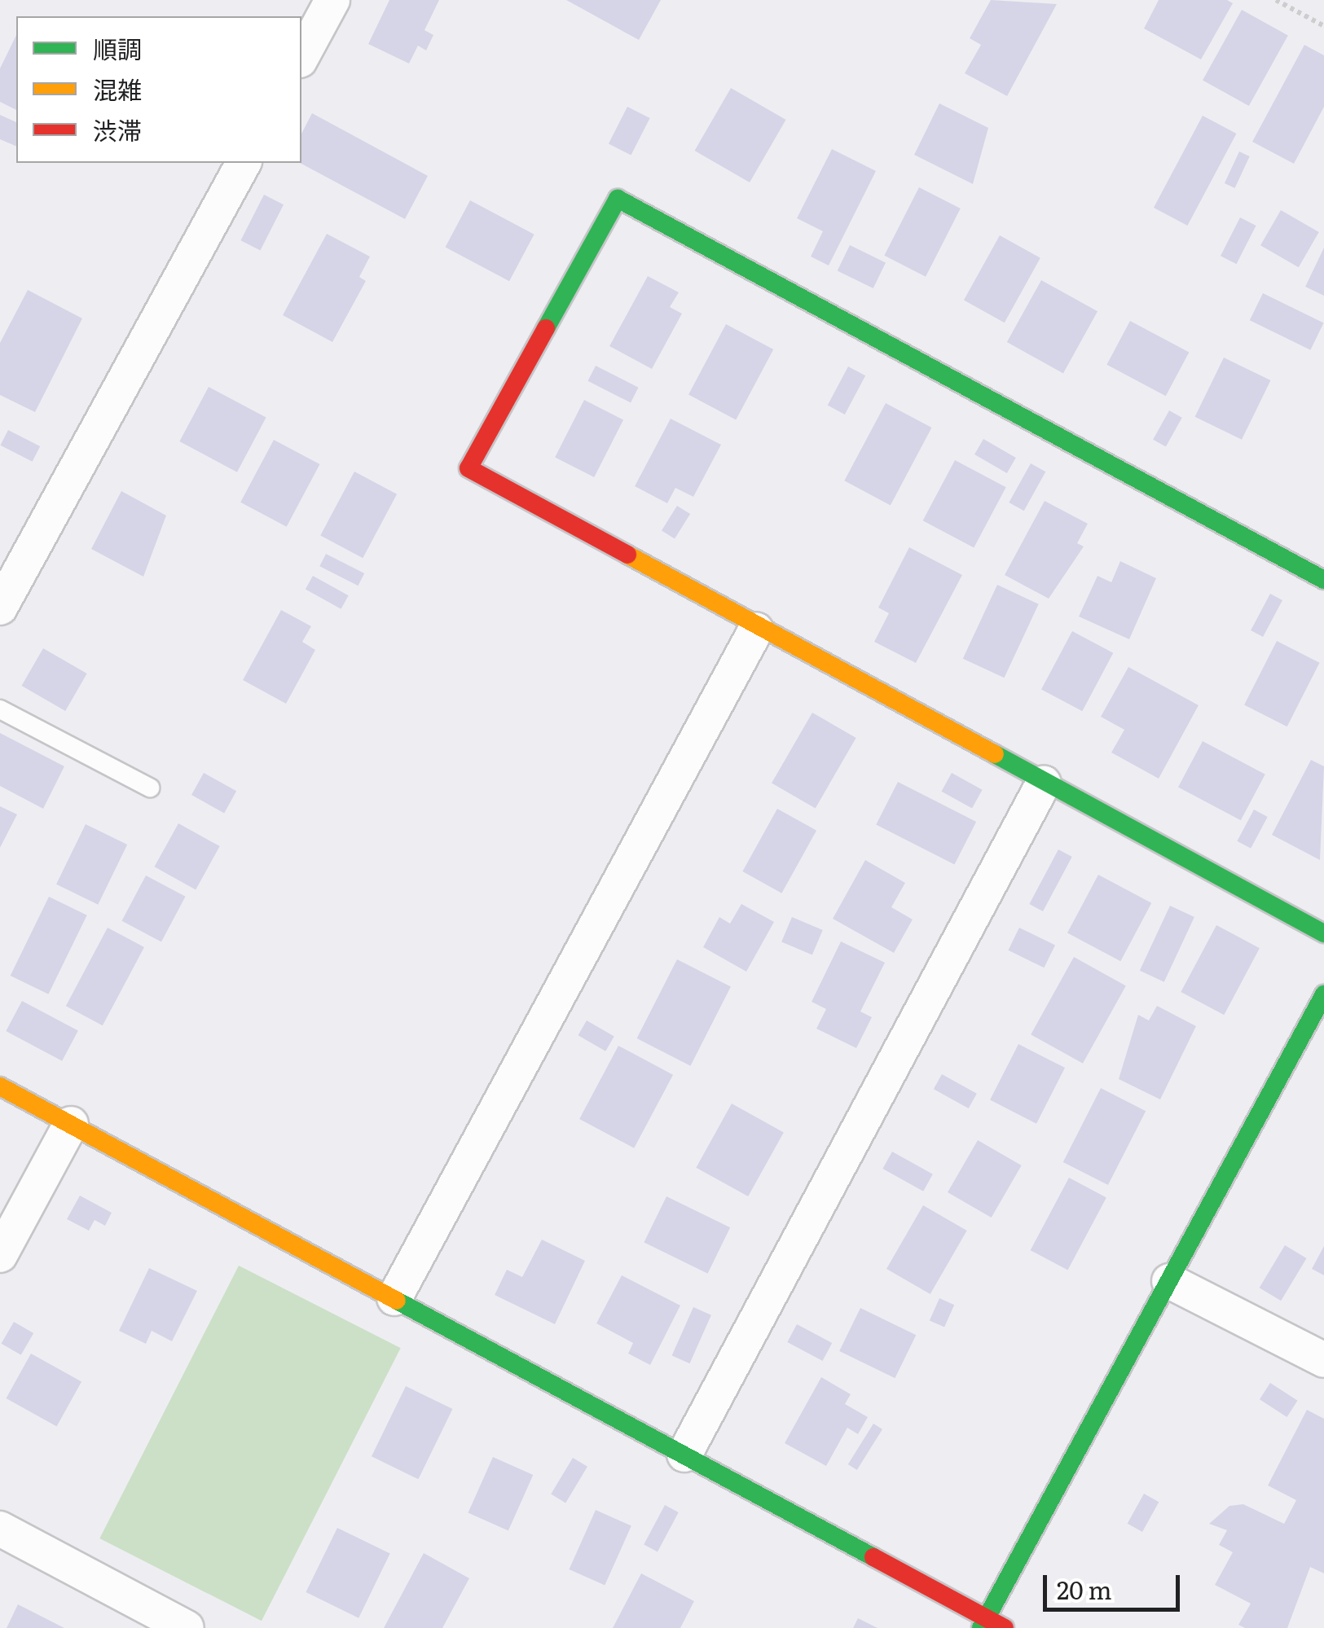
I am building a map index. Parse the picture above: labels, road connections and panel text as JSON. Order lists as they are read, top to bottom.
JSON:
{
  "legend": ["順調", "混雑", "渋滞"],
  "scale_bar": "20 m"
}
